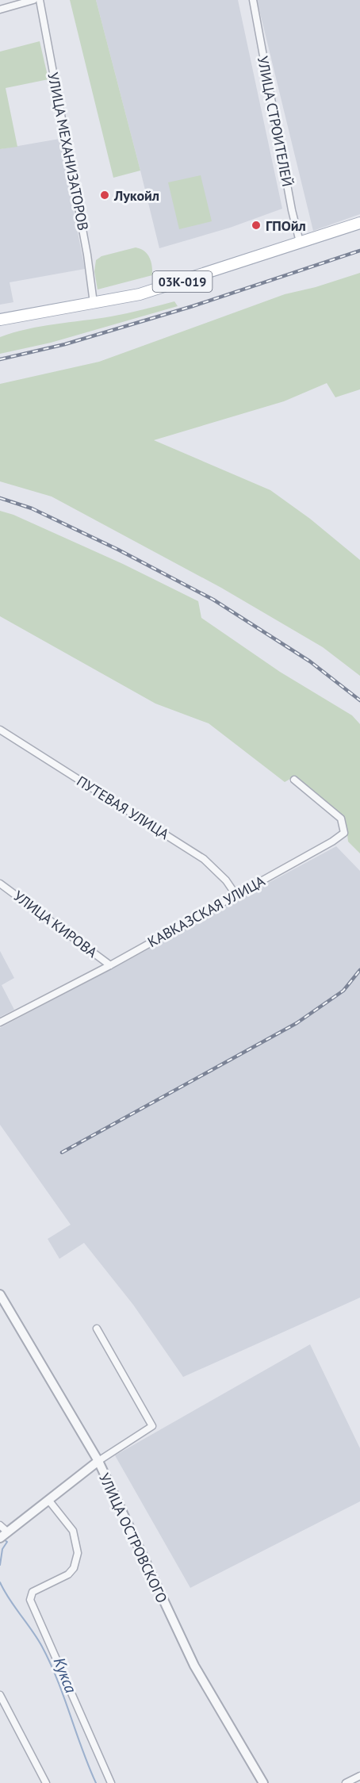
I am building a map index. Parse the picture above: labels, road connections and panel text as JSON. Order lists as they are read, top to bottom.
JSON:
{
  "streets": {
    "main road": ["03К-019"],
    "street": [
      "УЛИЦА СТРОИТЕЛЕЙ",
      "УЛИЦА МЕХАНИЗАТОРОВ",
      "ПУТЕВАЯ УЛИЦА",
      "КАВКАЗСКАЯ УЛИЦА",
      "УЛИЦА КИРОВА",
      "УЛИЦА ОСТРОВСКОГО"
    ]
  },
  "crossings": [
    ["УЛИЦА СТРОИТЕЛЕЙ", "03К-019"],
    ["УЛИЦА МЕХАНИЗАТОРОВ", "03К-019"],
    ["ПУТЕВАЯ УЛИЦА", "КАВКАЗСКАЯ УЛИЦА"],
    ["КАВКАЗСКАЯ УЛИЦА", "УЛИЦА КИРОВА"]
  ],
  "water": ["Кукса"],
  "places": ["Лукойл", "ГПОйл"]
}
